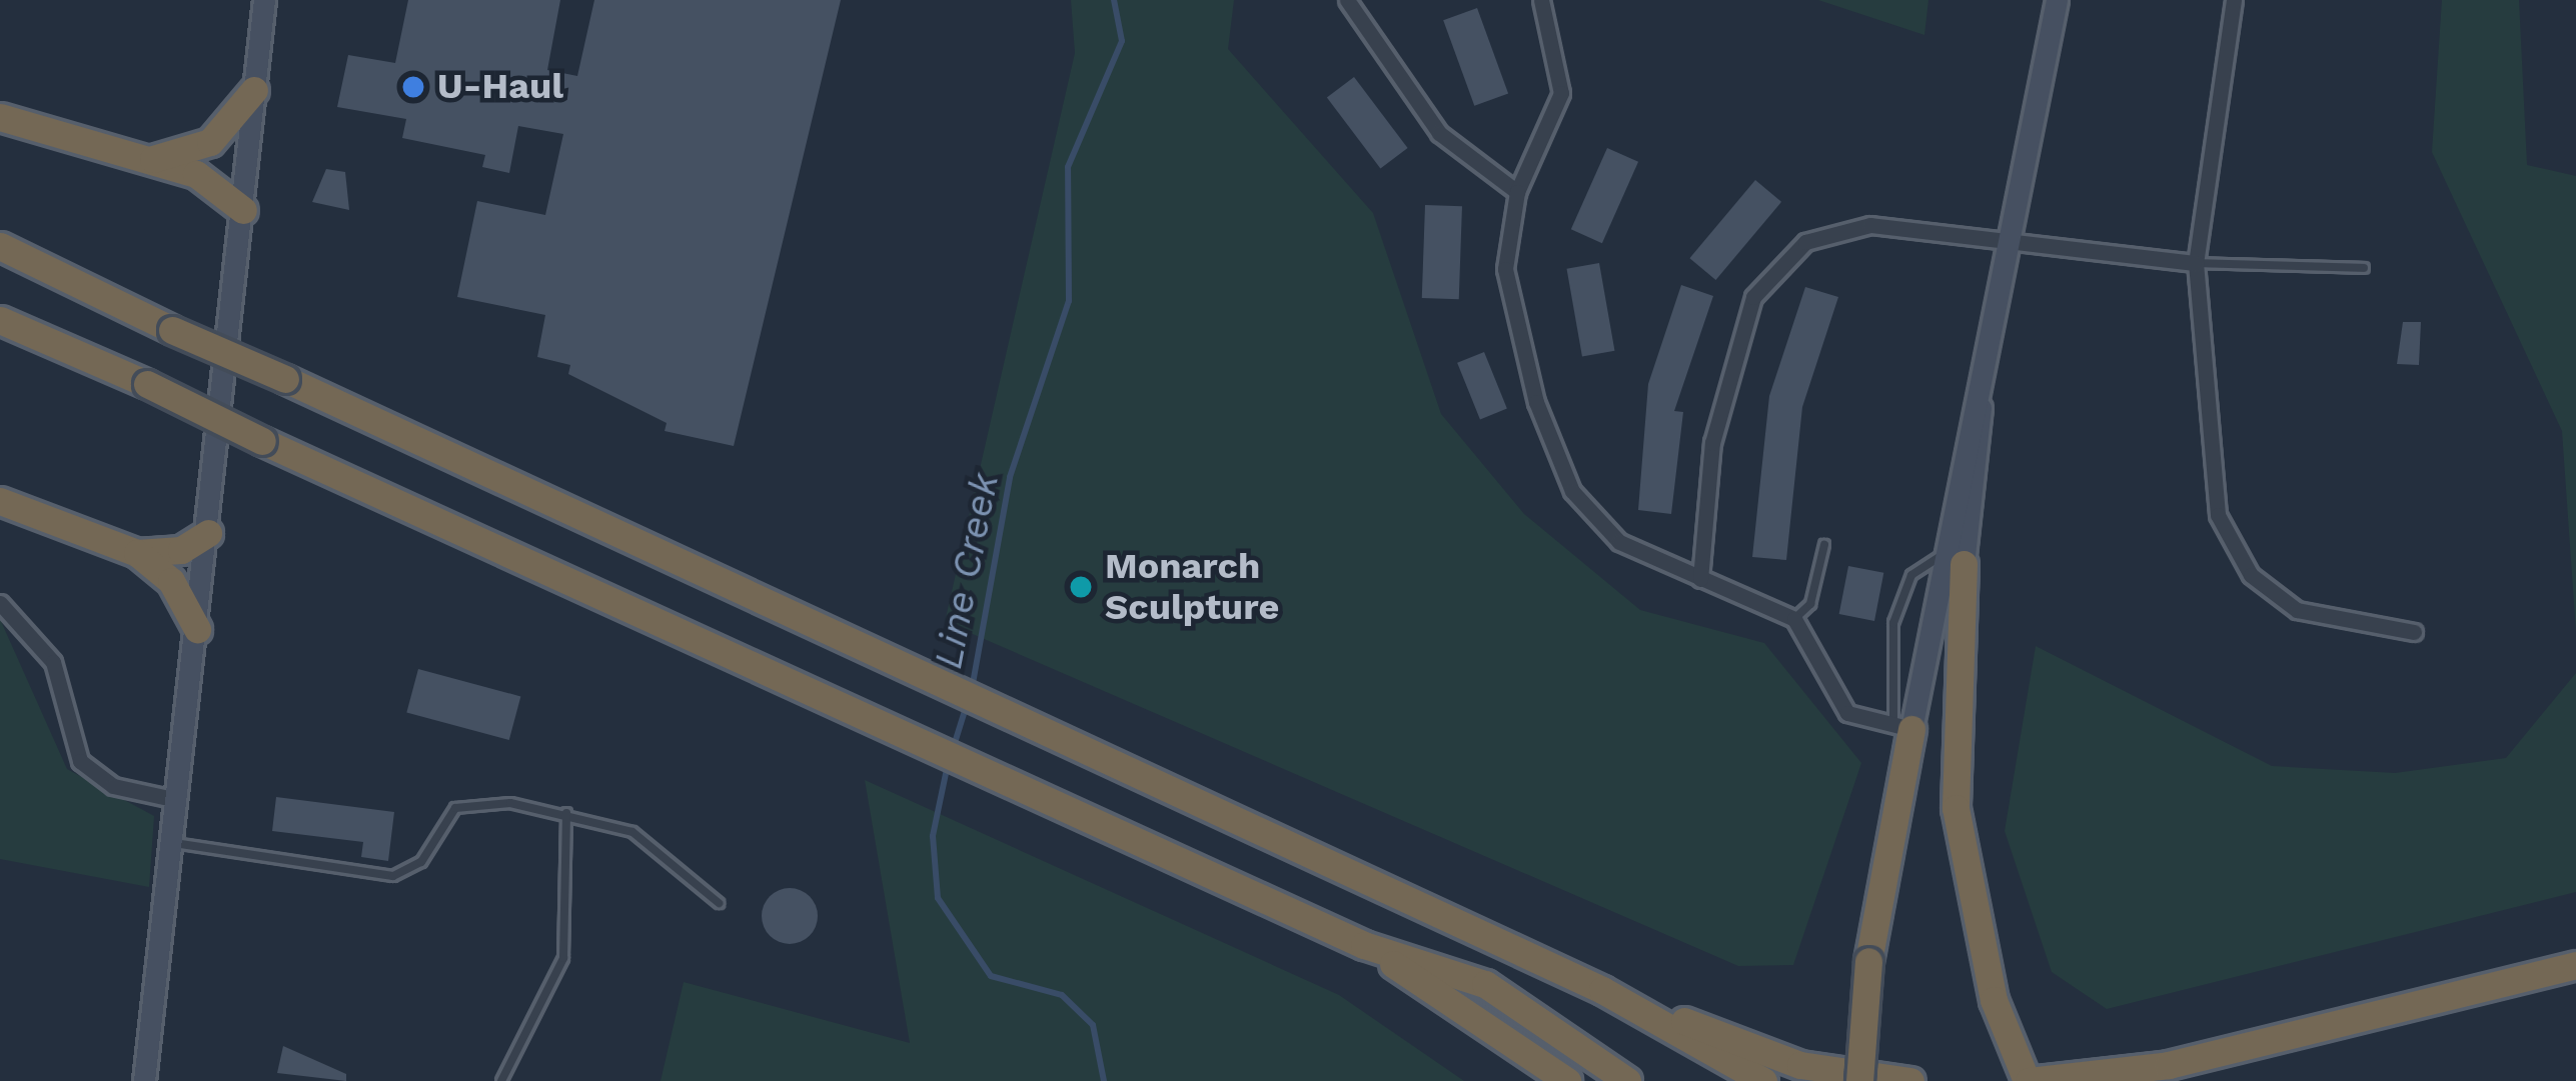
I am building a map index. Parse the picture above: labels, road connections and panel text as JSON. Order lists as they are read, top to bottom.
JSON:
{
  "water": ["Line Creek"],
  "places": ["U-Haul", "Monarch Sculpture"]
}
